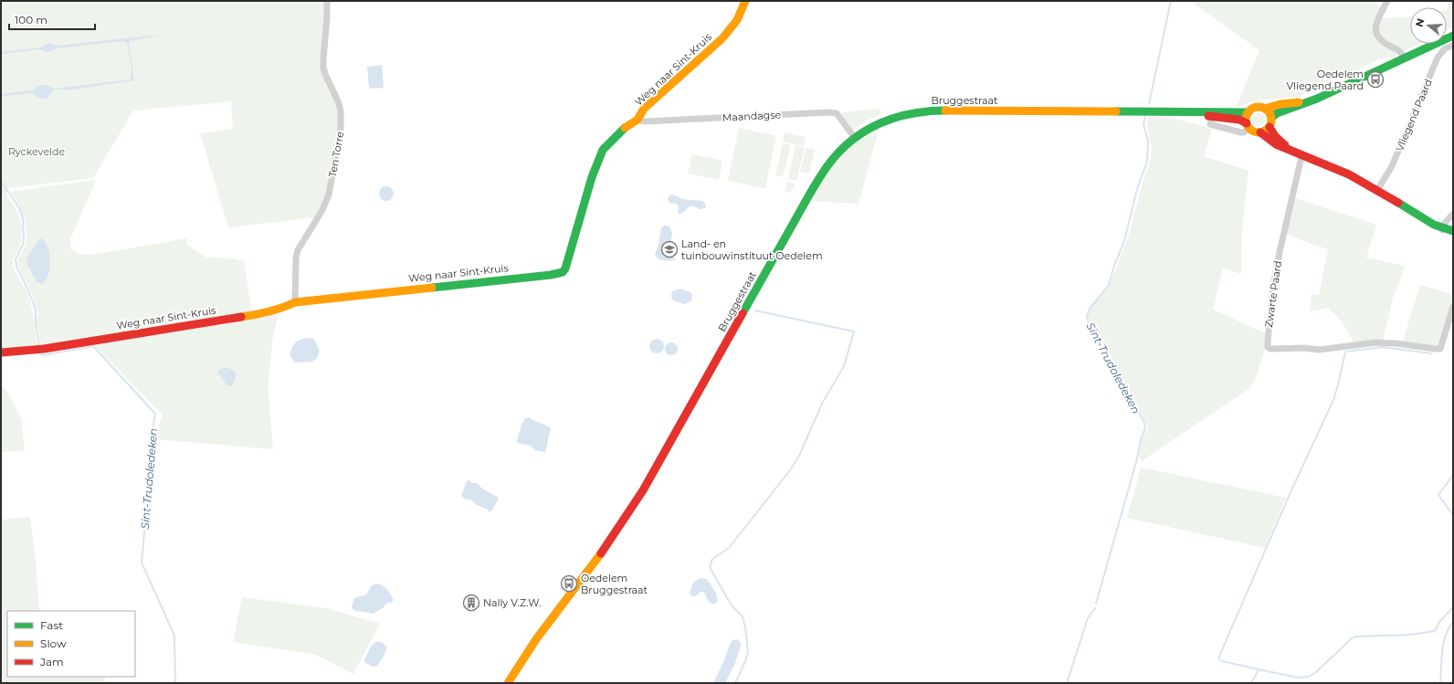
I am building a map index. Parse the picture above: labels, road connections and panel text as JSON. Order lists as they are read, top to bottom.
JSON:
{
  "streets": {
    "main road": ["Weg naar Sint-Kruis", "Bruggestraat"],
    "street": [
      "Vliegend Paard",
      "Maandagse",
      "Ten Torre",
      "Zwarte Paard"
    ]
  },
  "crossings": [
    ["Weg naar Sint-Kruis", "Maandagse"],
    ["Weg naar Sint-Kruis", "Ten Torre"],
    ["Bruggestraat", "Maandagse"]
  ],
  "water": ["Sint-Trudoledeken"],
  "parks": ["Ryckevelde"],
  "places": {
    "bus stop": ["Oedelem Vliegend Paard", "Oedelem Bruggestraat"],
    "school or university": ["Land- en tuinbouwinstituut Oedelem"],
    "building": ["Nally V.Z.W."]
  },
  "legend": ["Fast", "Slow", "Jam"],
  "scale_bar": "100 m",
  "north": "left"
}
